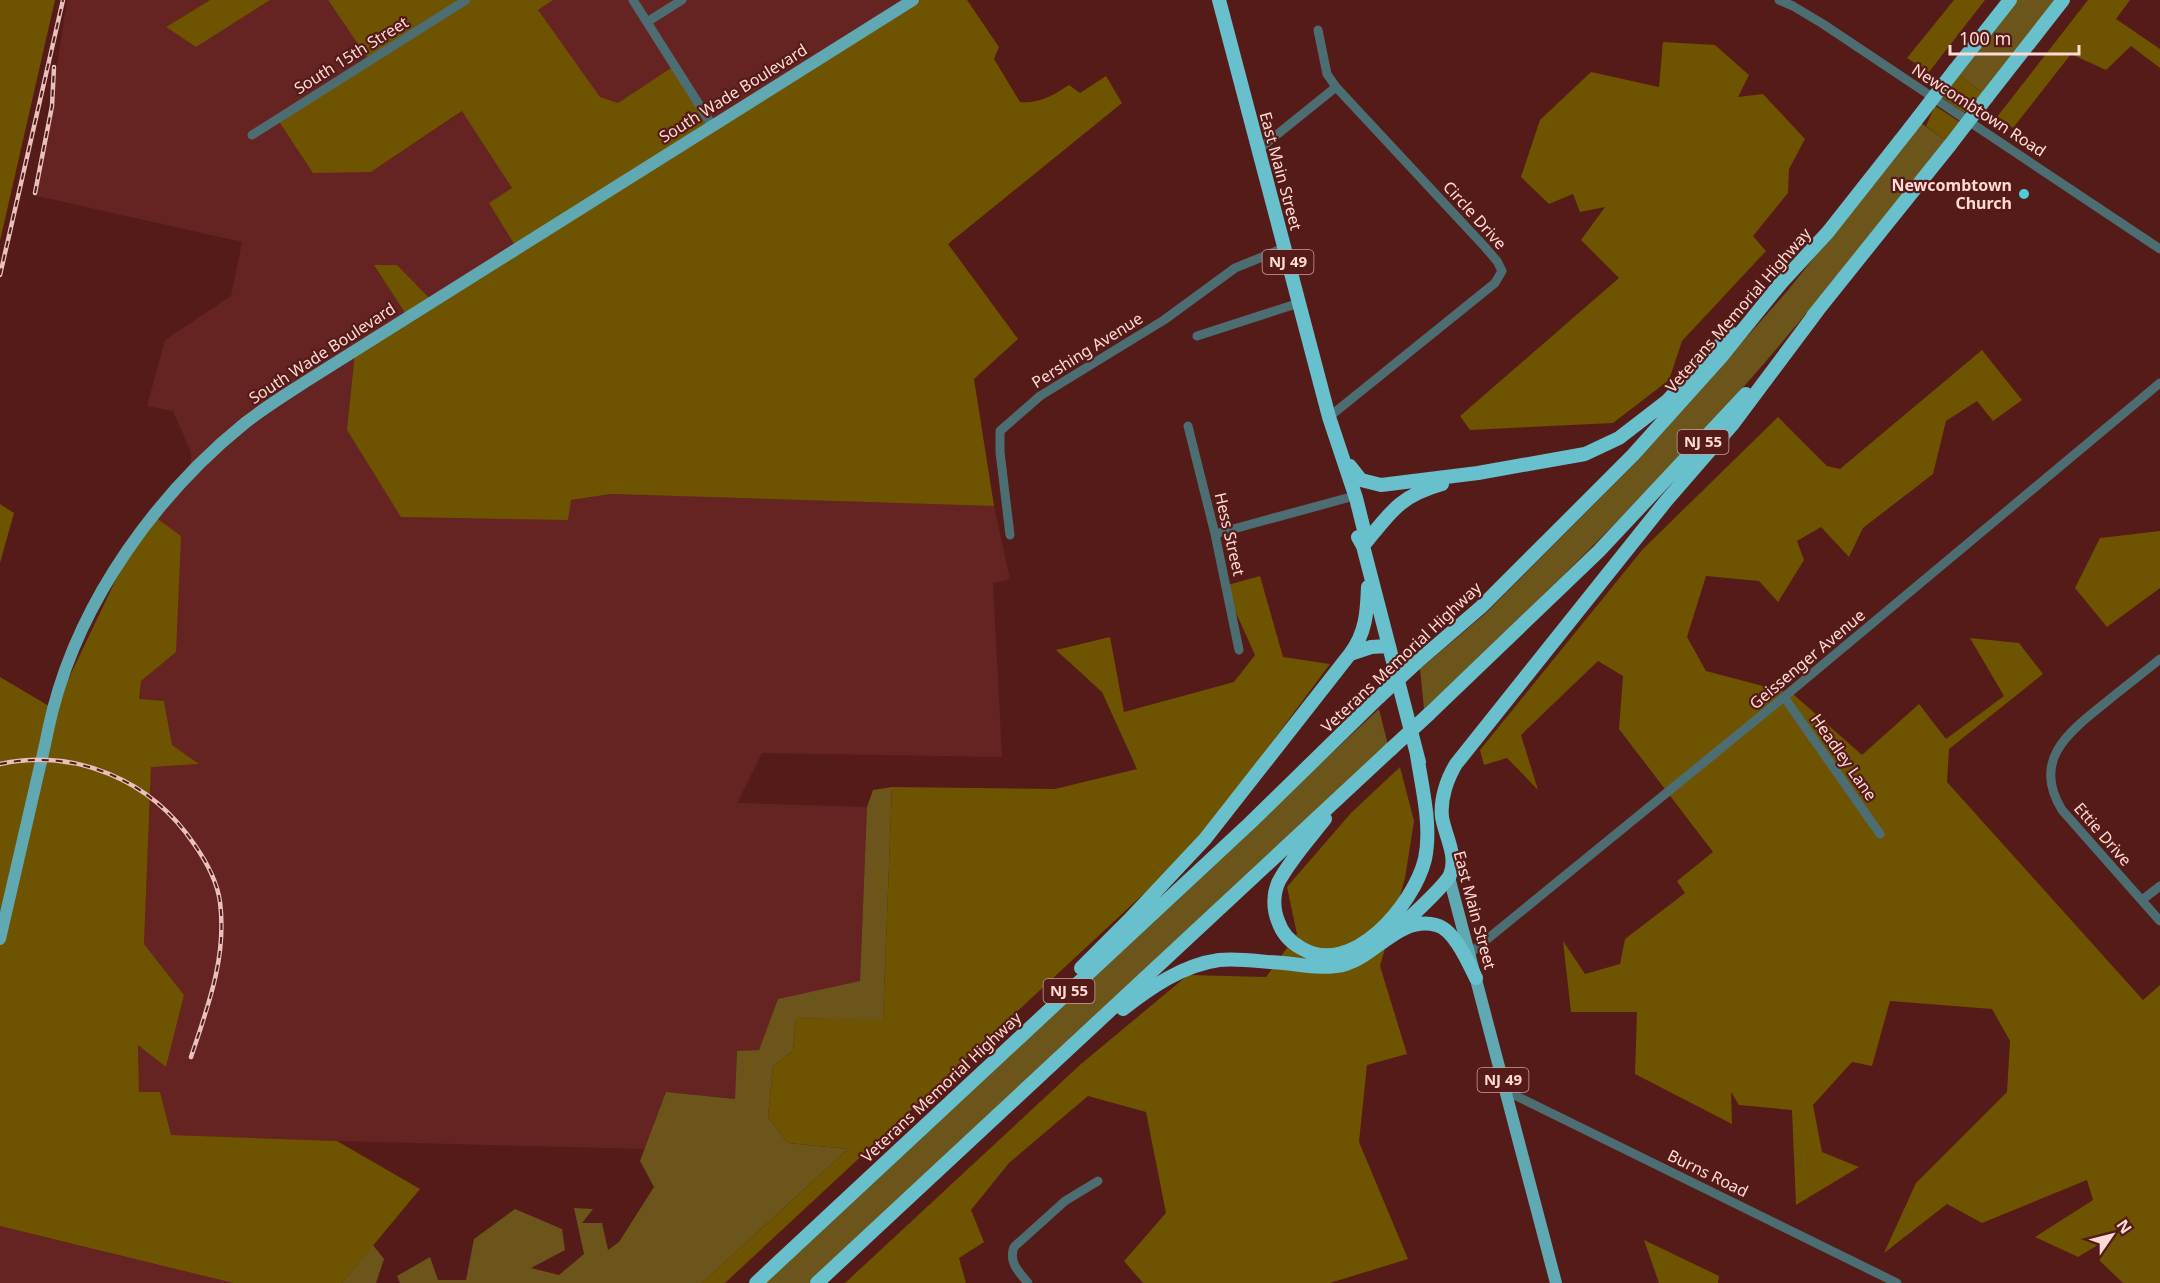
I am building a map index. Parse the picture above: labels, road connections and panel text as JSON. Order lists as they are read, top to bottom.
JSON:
{
  "streets": {
    "highway": [
      "East Main Street",
      "NJ 49",
      "Veterans Memorial Highway",
      "NJ 55"
    ],
    "main road": ["South Wade Boulevard"],
    "street": [
      "South 15th Street",
      "Newcombtown Road",
      "Circle Drive",
      "Pershing Avenue",
      "Hess Street",
      "Geissenger Avenue",
      "Headley Lane",
      "Ettie Drive",
      "Burns Road"
    ]
  },
  "crossings": [
    ["East Main Street", "Circle Drive"],
    ["East Main Street", "Pershing Avenue"],
    ["East Main Street", "Geissenger Avenue"],
    ["East Main Street", "Burns Road"],
    ["Geissenger Avenue", "Headley Lane"]
  ],
  "places": ["Newcombtown Church"],
  "scale_bar": "100 m",
  "north": "top right"
}
